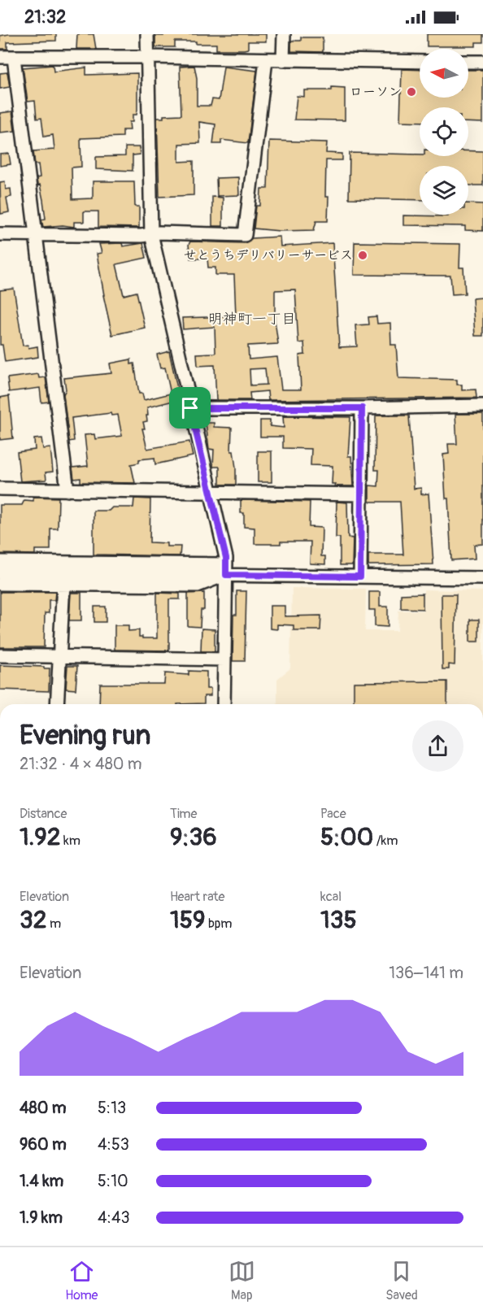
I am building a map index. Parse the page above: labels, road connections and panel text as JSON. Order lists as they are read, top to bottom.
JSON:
{
  "districts": ["明神町一丁目"],
  "places": ["ローソン", "せとうちデリバリーサービス"],
  "north": "left",
  "page": {
    "status": "21:32",
    "heading": ["Evening run", "21:32 · 4 × 480 m"],
    "stats": [
      ["Distance", "1.92 km"],
      ["Time", "9:36"],
      ["Pace", "5:00 /km"],
      ["Elevation", "32 m"],
      ["Heart rate", "159 bpm"],
      ["kcal", "135"]
    ],
    "chart": ["Elevation", "136–141 m"],
    "list": [
      {
        "name": "480 m",
        "note": "5:13"
      },
      {
        "name": "960 m",
        "note": "4:53"
      },
      {
        "name": "1.4 km",
        "note": "5:10"
      },
      {
        "name": "1.9 km",
        "note": "4:43"
      }
    ],
    "tabs": ["Home", "Map", "Saved"]
  }
}
